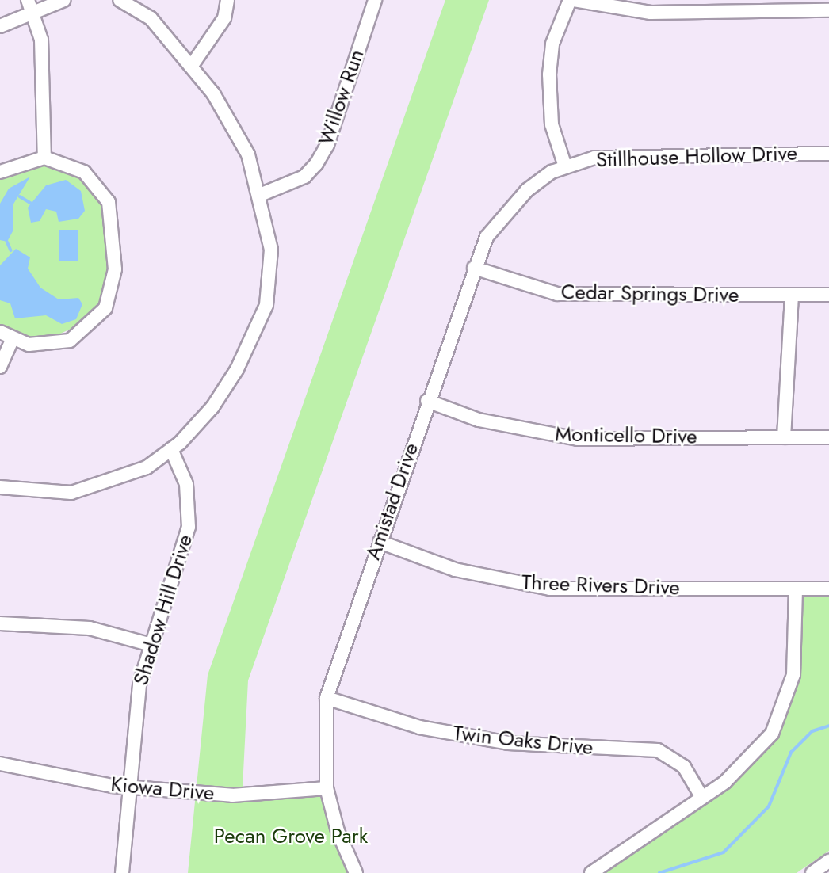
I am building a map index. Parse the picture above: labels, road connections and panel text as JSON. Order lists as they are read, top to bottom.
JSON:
{
  "streets": {
    "street": [
      "Willow Run",
      "Stillhouse Hollow Drive",
      "Cedar Springs Drive",
      "Monticello Drive",
      "Amistad Drive",
      "Three Rivers Drive",
      "Shadow Hill Drive",
      "Twin Oaks Drive",
      "Kiowa Drive"
    ]
  },
  "crossings": [
    ["Stillhouse Hollow Drive", "Amistad Drive"],
    ["Cedar Springs Drive", "Amistad Drive"],
    ["Monticello Drive", "Amistad Drive"],
    ["Amistad Drive", "Three Rivers Drive"],
    ["Amistad Drive", "Twin Oaks Drive"],
    ["Amistad Drive", "Kiowa Drive"],
    ["Shadow Hill Drive", "Kiowa Drive"]
  ],
  "parks": ["Pecan Grove Park"]
}
